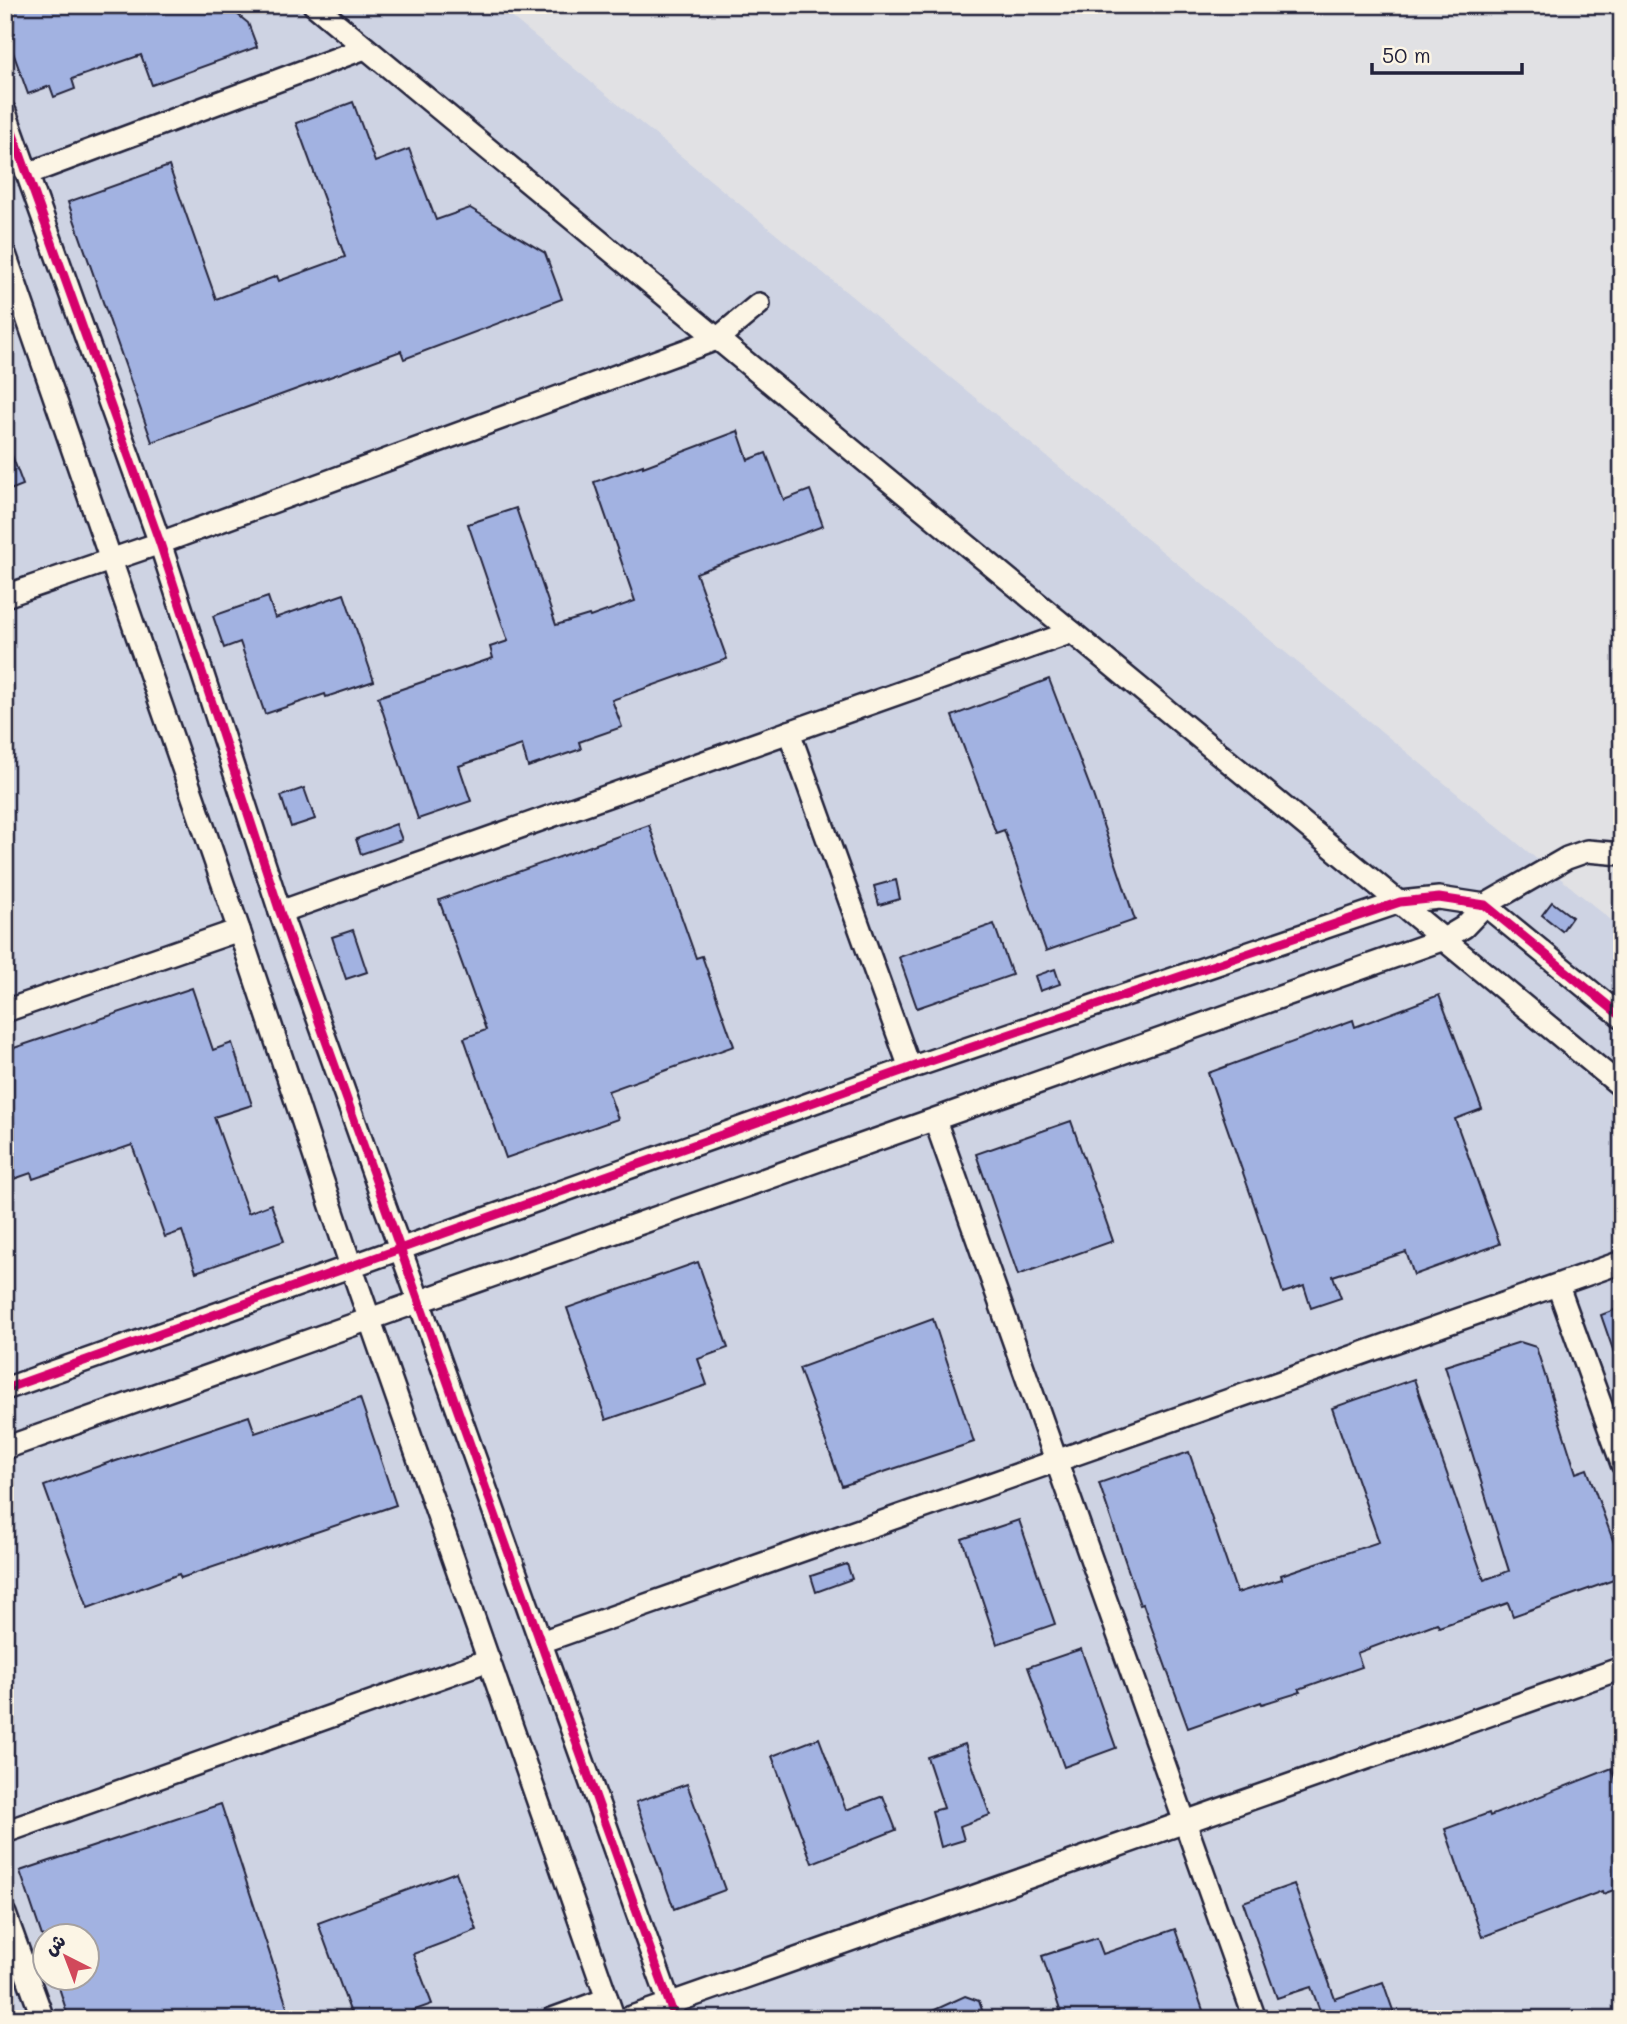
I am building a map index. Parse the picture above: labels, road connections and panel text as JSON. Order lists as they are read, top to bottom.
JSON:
{
  "scale_bar": "50 m",
  "north": "top left"
}
